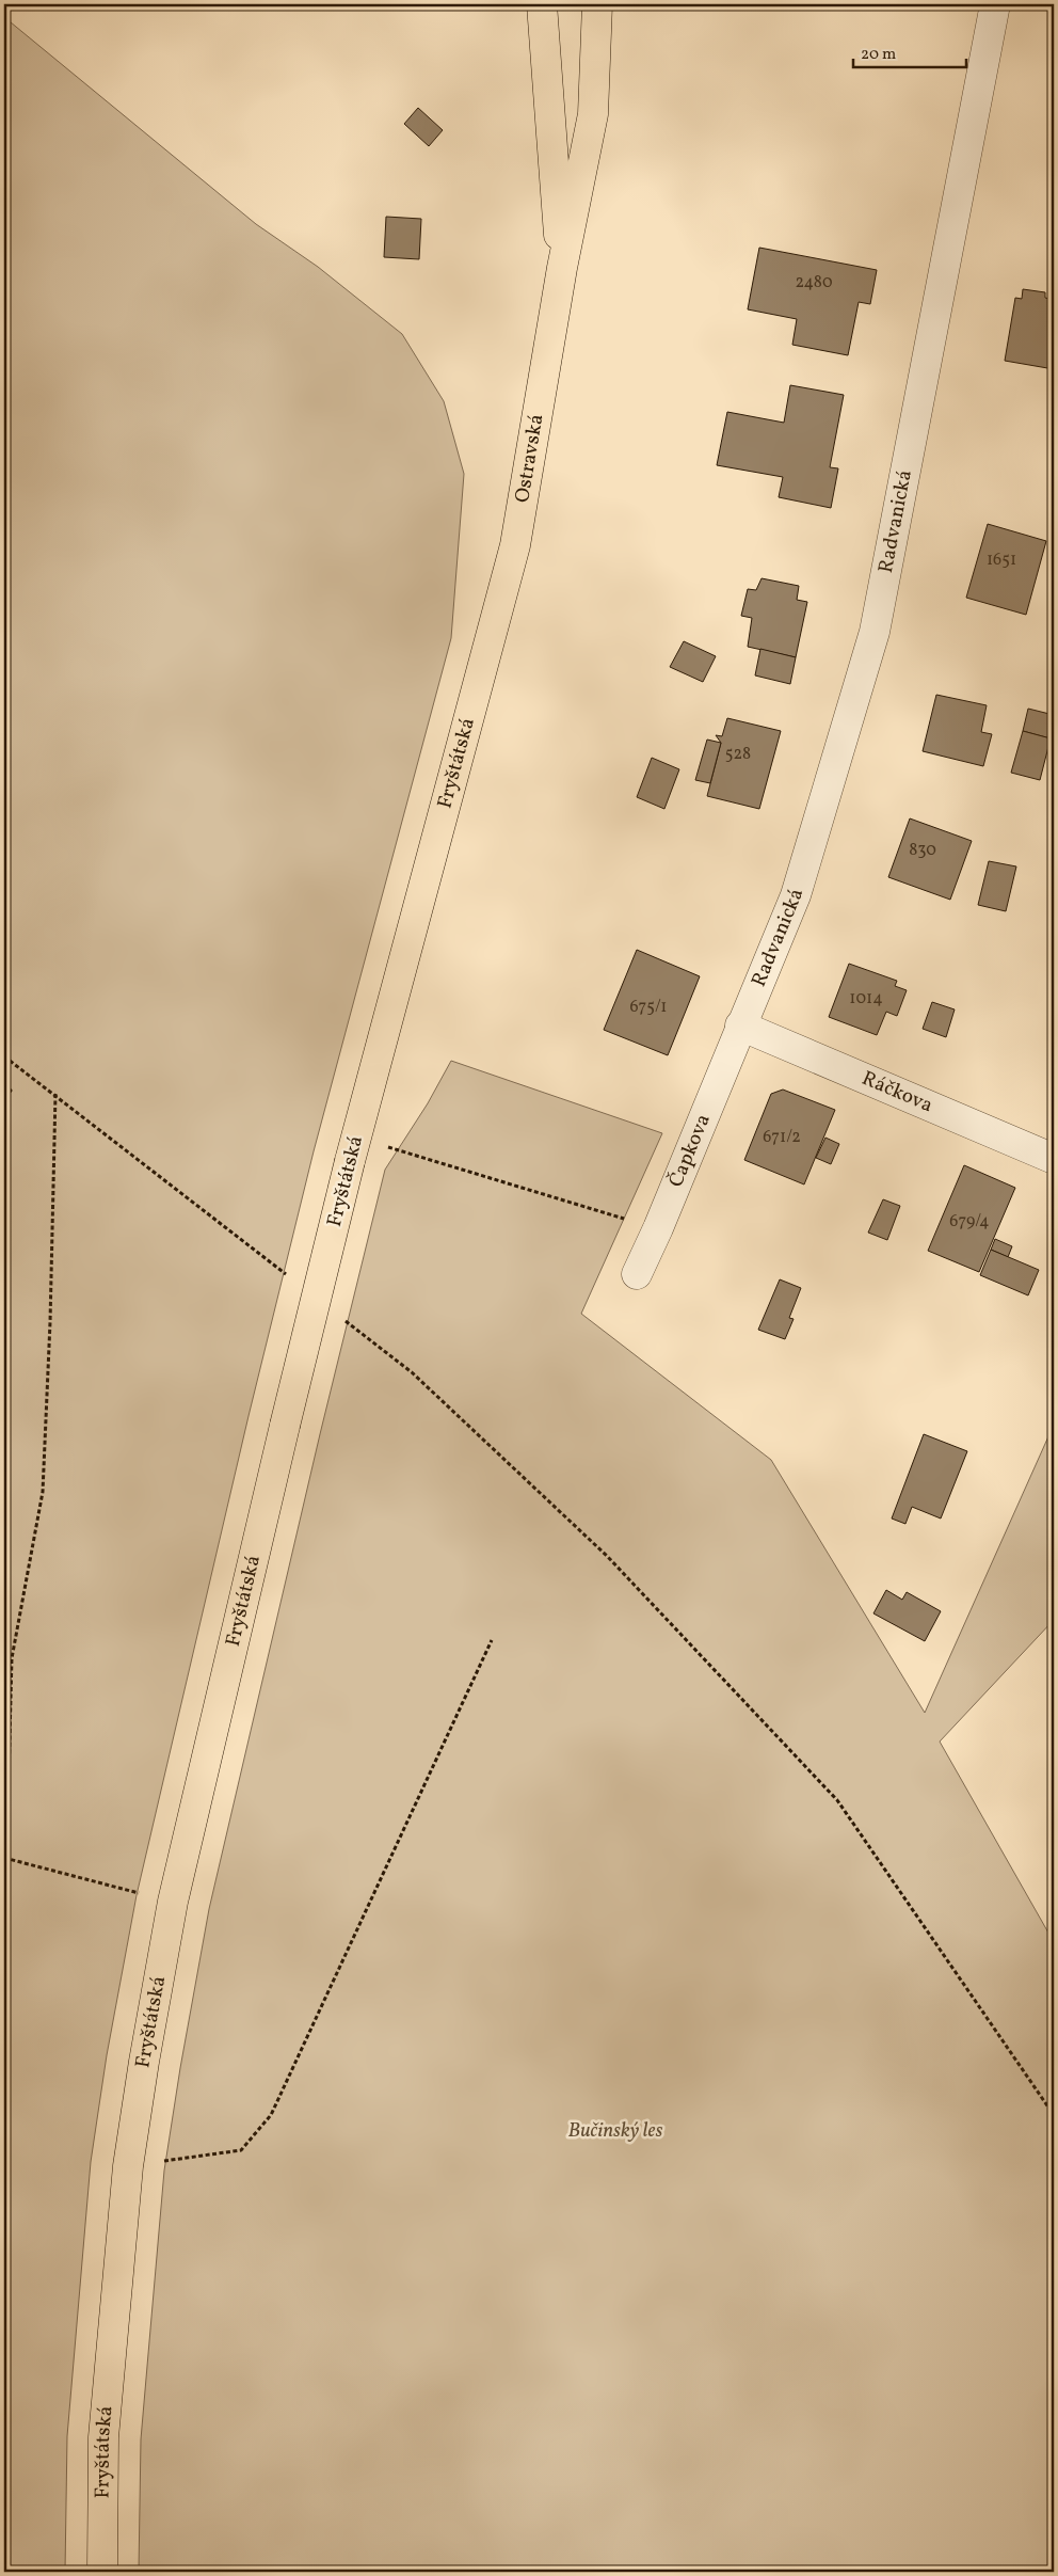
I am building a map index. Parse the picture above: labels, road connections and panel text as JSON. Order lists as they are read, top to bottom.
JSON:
{
  "streets": {
    "main road": ["Ostravská", "Fryštátská"],
    "street": ["Radvanická", "Ráčkova", "Čapkova"]
  },
  "crossings": [
    ["Ostravská", "Fryštátská"],
    ["Radvanická", "Ráčkova"],
    ["Radvanická", "Čapkova"],
    ["Ráčkova", "Čapkova"]
  ],
  "parks": ["Bučinský les"],
  "house_numbers": [
    "2480",
    "1651",
    "528",
    "830",
    "1014",
    "675/1",
    "671/2",
    "679/4"
  ],
  "scale_bar": "20 m"
}
